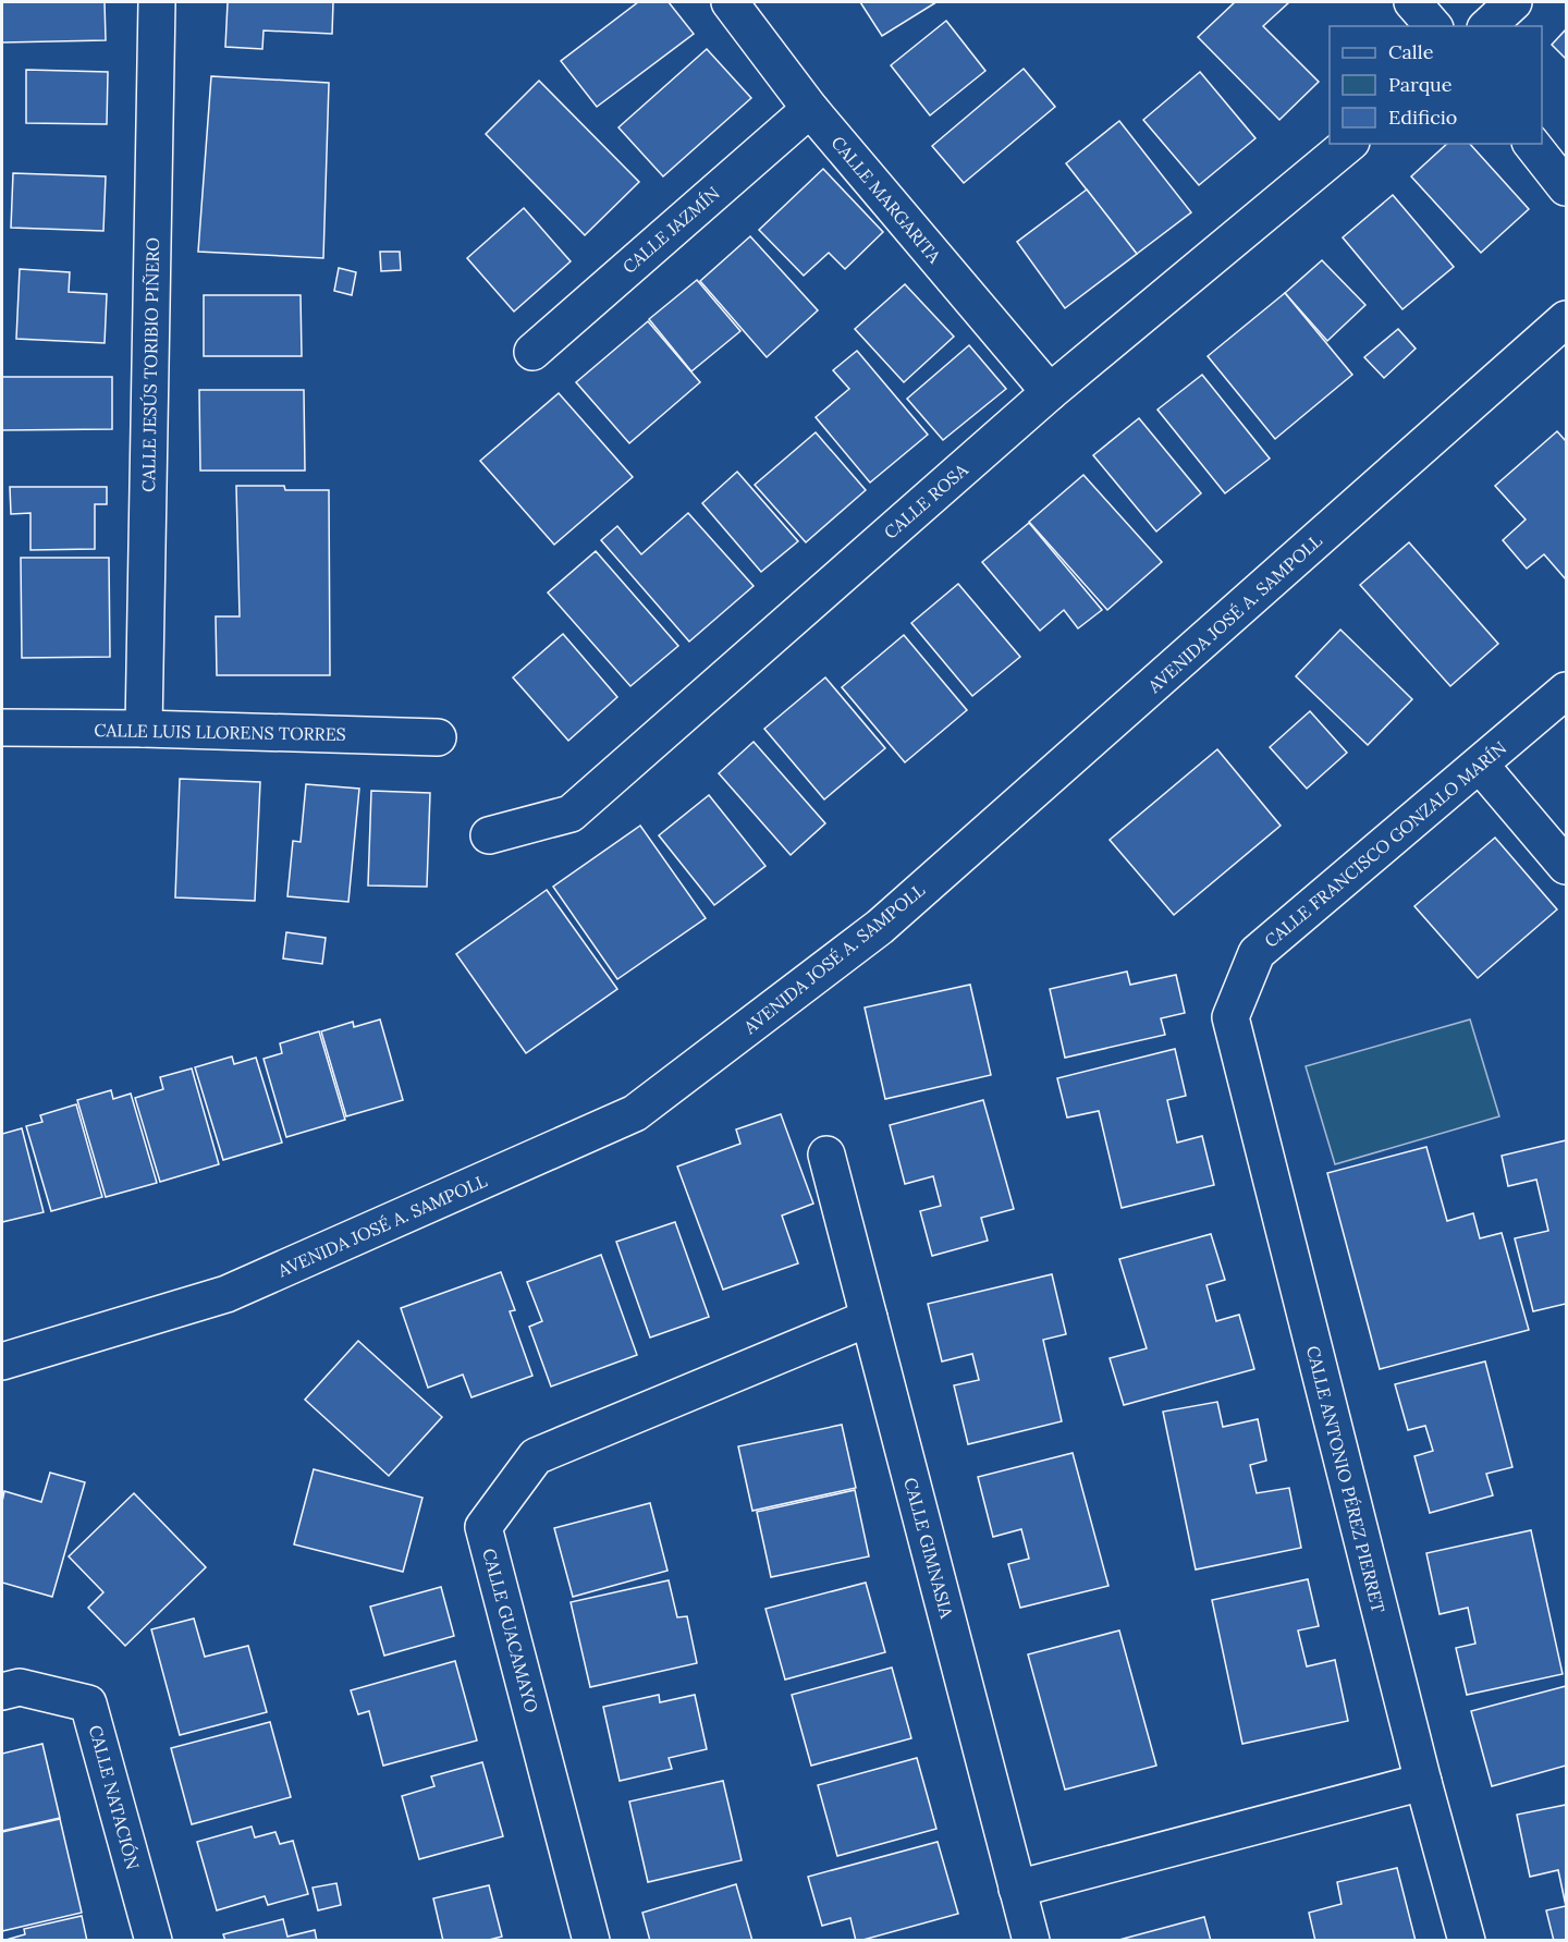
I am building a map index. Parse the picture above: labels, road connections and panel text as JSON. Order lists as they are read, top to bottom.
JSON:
{
  "streets": {
    "street": [
      "CALLE MARGARITA",
      "CALLE JAZMÍN",
      "CALLE JESÚS TORIBIO PIÑERO",
      "CALLE ROSA",
      "AVENIDA JOSÉ A. SAMPOLL",
      "CALLE LUIS LLORENS TORRES",
      "CALLE FRANCISCO GONZALO MARÍN",
      "CALLE ANTONIO PÉREZ PIERRET",
      "CALLE GIMNASIA",
      "CALLE GUACAMAYO",
      "CALLE NATACIÓN"
    ]
  },
  "crossings": [
    ["CALLE MARGARITA", "CALLE JAZMÍN"],
    ["CALLE MARGARITA", "CALLE ROSA"],
    ["CALLE JESÚS TORIBIO PIÑERO", "CALLE LUIS LLORENS TORRES"],
    ["CALLE FRANCISCO GONZALO MARÍN", "CALLE ANTONIO PÉREZ PIERRET"],
    ["CALLE GIMNASIA", "CALLE GUACAMAYO"]
  ],
  "legend": ["Calle", "Parque", "Edificio"]
}
